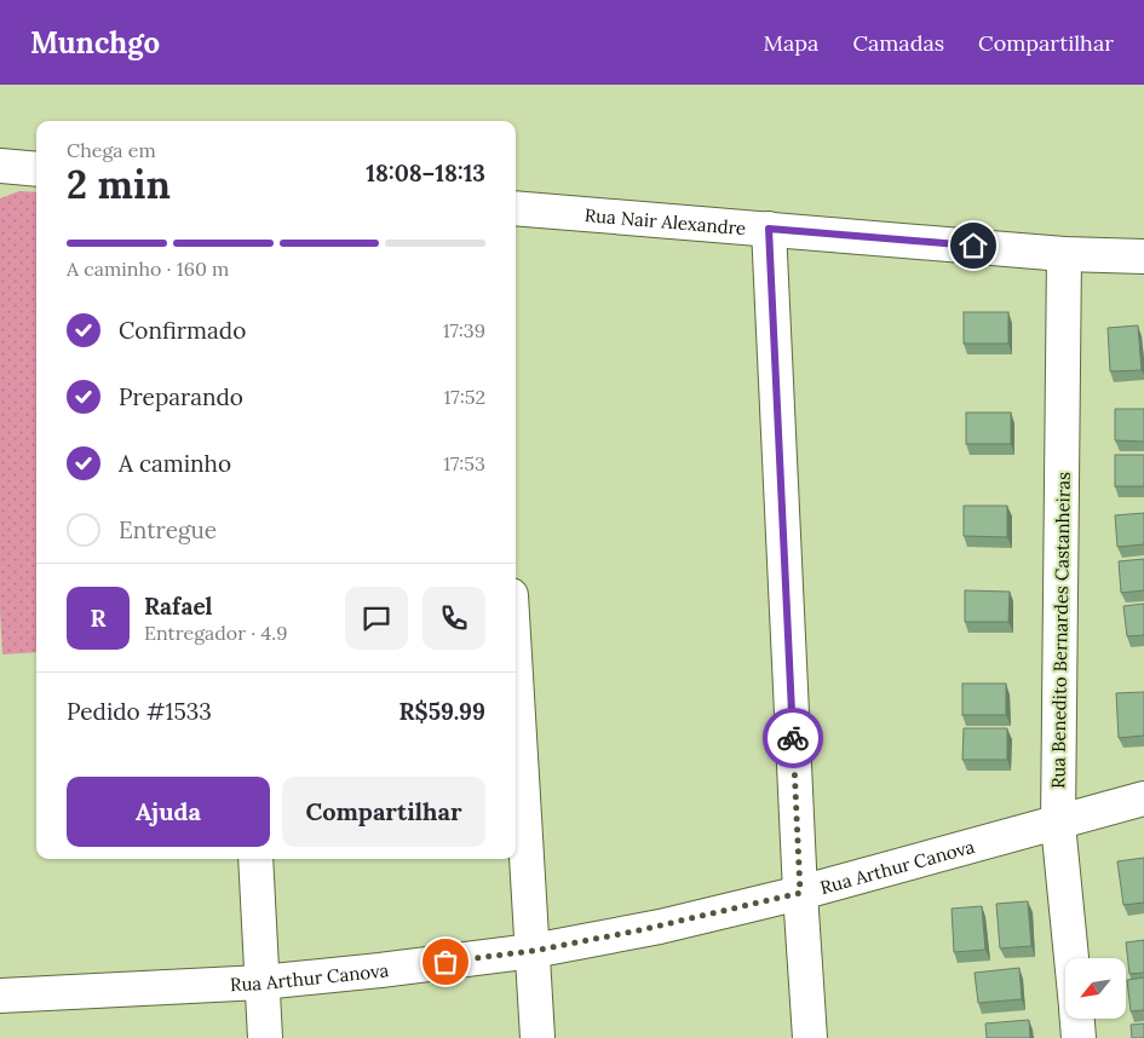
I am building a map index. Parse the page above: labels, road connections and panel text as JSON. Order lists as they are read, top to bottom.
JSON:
{
  "streets": {
    "street": ["Rua Nair Alexandre", "Rua Benedito Bernardes Castanheiras", "Rua Arthur Canova"]
  },
  "crossings": [
    ["Rua Nair Alexandre", "Rua Benedito Bernardes Castanheiras"],
    ["Rua Benedito Bernardes Castanheiras", "Rua Arthur Canova"]
  ],
  "north": "bottom left",
  "page": {
    "header": "Munchgo",
    "nav": ["Mapa", "Camadas", "Compartilhar"],
    "heading": ["2 min", "Chega em", "18:08–18:13"],
    "panel": [
      "Rafael",
      "Entregador · 4.9",
      "Pedido #1533",
      "R$59.99"
    ],
    "bar": "A caminho · 160 m",
    "list": [
      ["Confirmado", "17:39"],
      ["Preparando", "17:52"],
      ["A caminho", "17:53"],
      "Entregue"
    ],
    "round": "R",
    "buttons": ["Ajuda", "Compartilhar"]
  }
}
